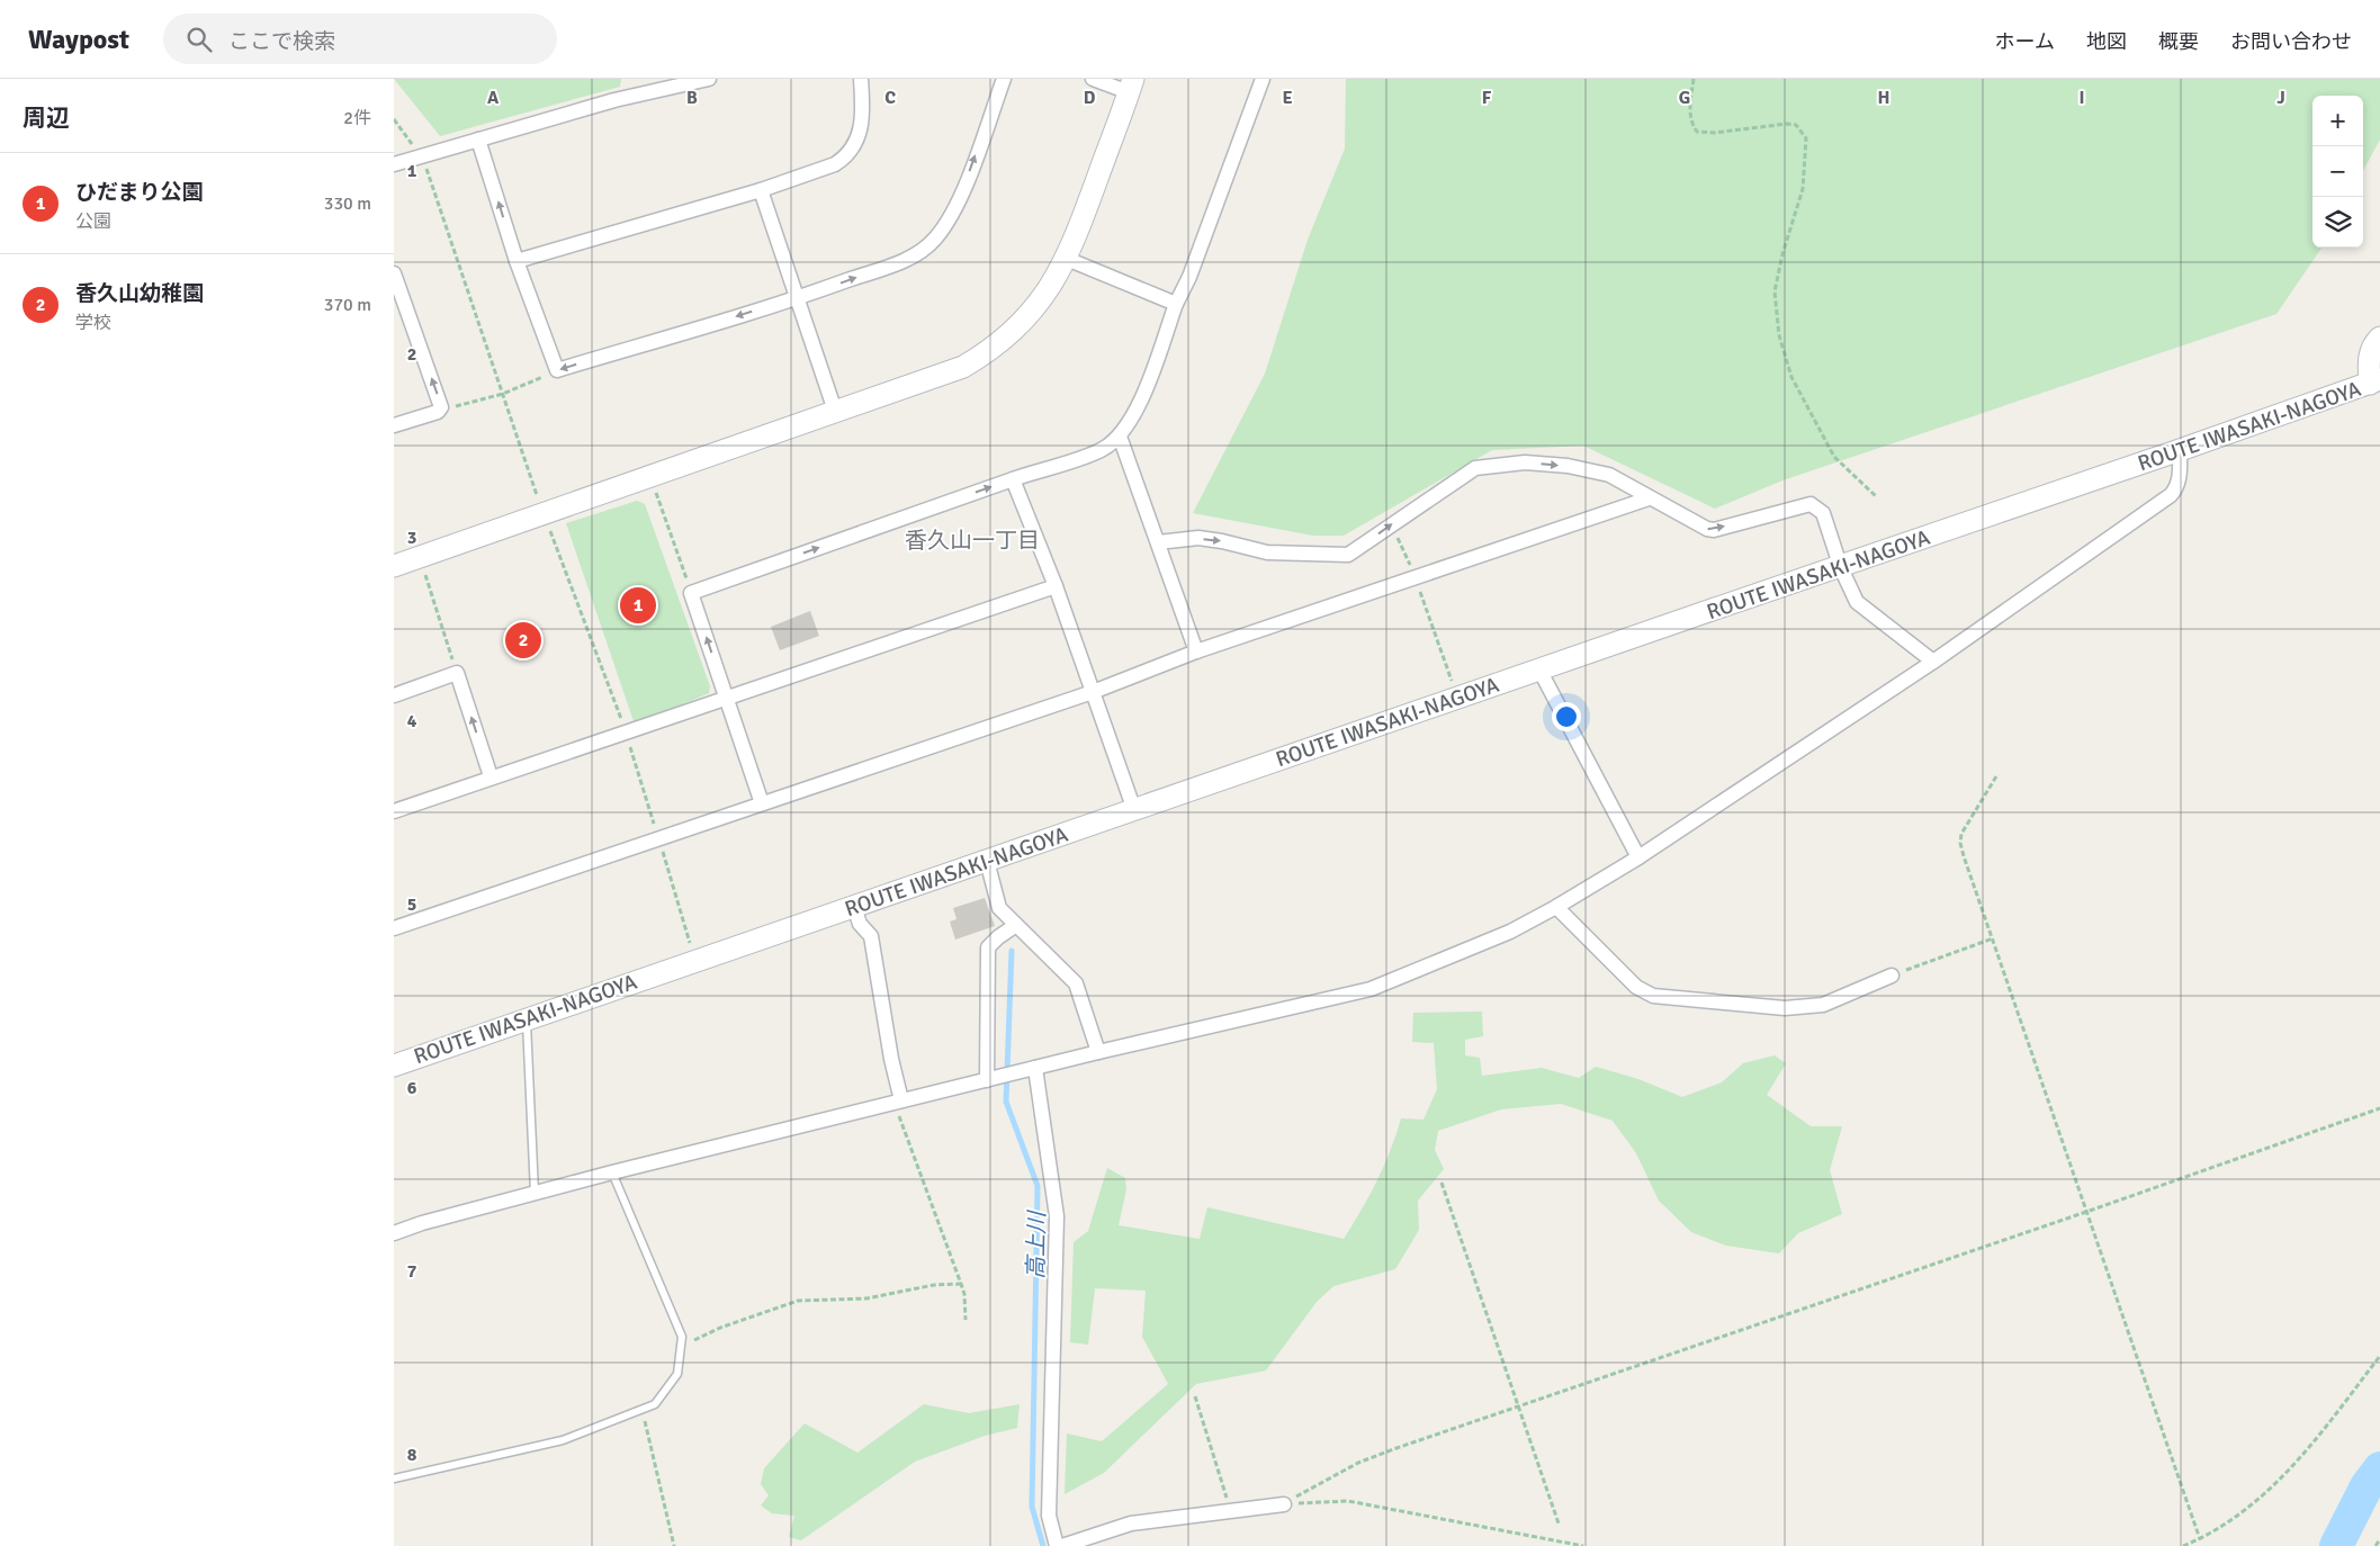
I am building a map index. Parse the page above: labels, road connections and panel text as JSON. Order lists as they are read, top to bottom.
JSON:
{
  "streets": {
    "main road": ["ROUTE IWASAKI-NAGOYA"]
  },
  "districts": ["香久山一丁目"],
  "water": ["高上川"],
  "page": {
    "header": "Waypost",
    "search": "ここで検索",
    "nav": [
      "ホーム",
      "地図",
      "概要",
      "お問い合わせ"
    ],
    "heading": ["周辺", "2件"],
    "map_buttons": ["+", "−"],
    "list": [
      {
        "mark": "1",
        "name": "ひだまり公園",
        "note": "公園",
        "value": "330 m"
      },
      {
        "mark": "2",
        "name": "香久山幼稚園",
        "note": "学校",
        "value": "370 m"
      }
    ],
    "pins": ["1", "2"]
  },
  "grid": {
    "columns": [
      "A",
      "B",
      "C",
      "D",
      "E",
      "F",
      "G",
      "H",
      "I",
      "J"
    ],
    "rows": [
      "1",
      "2",
      "3",
      "4",
      "5",
      "6",
      "7",
      "8"
    ]
  }
}
